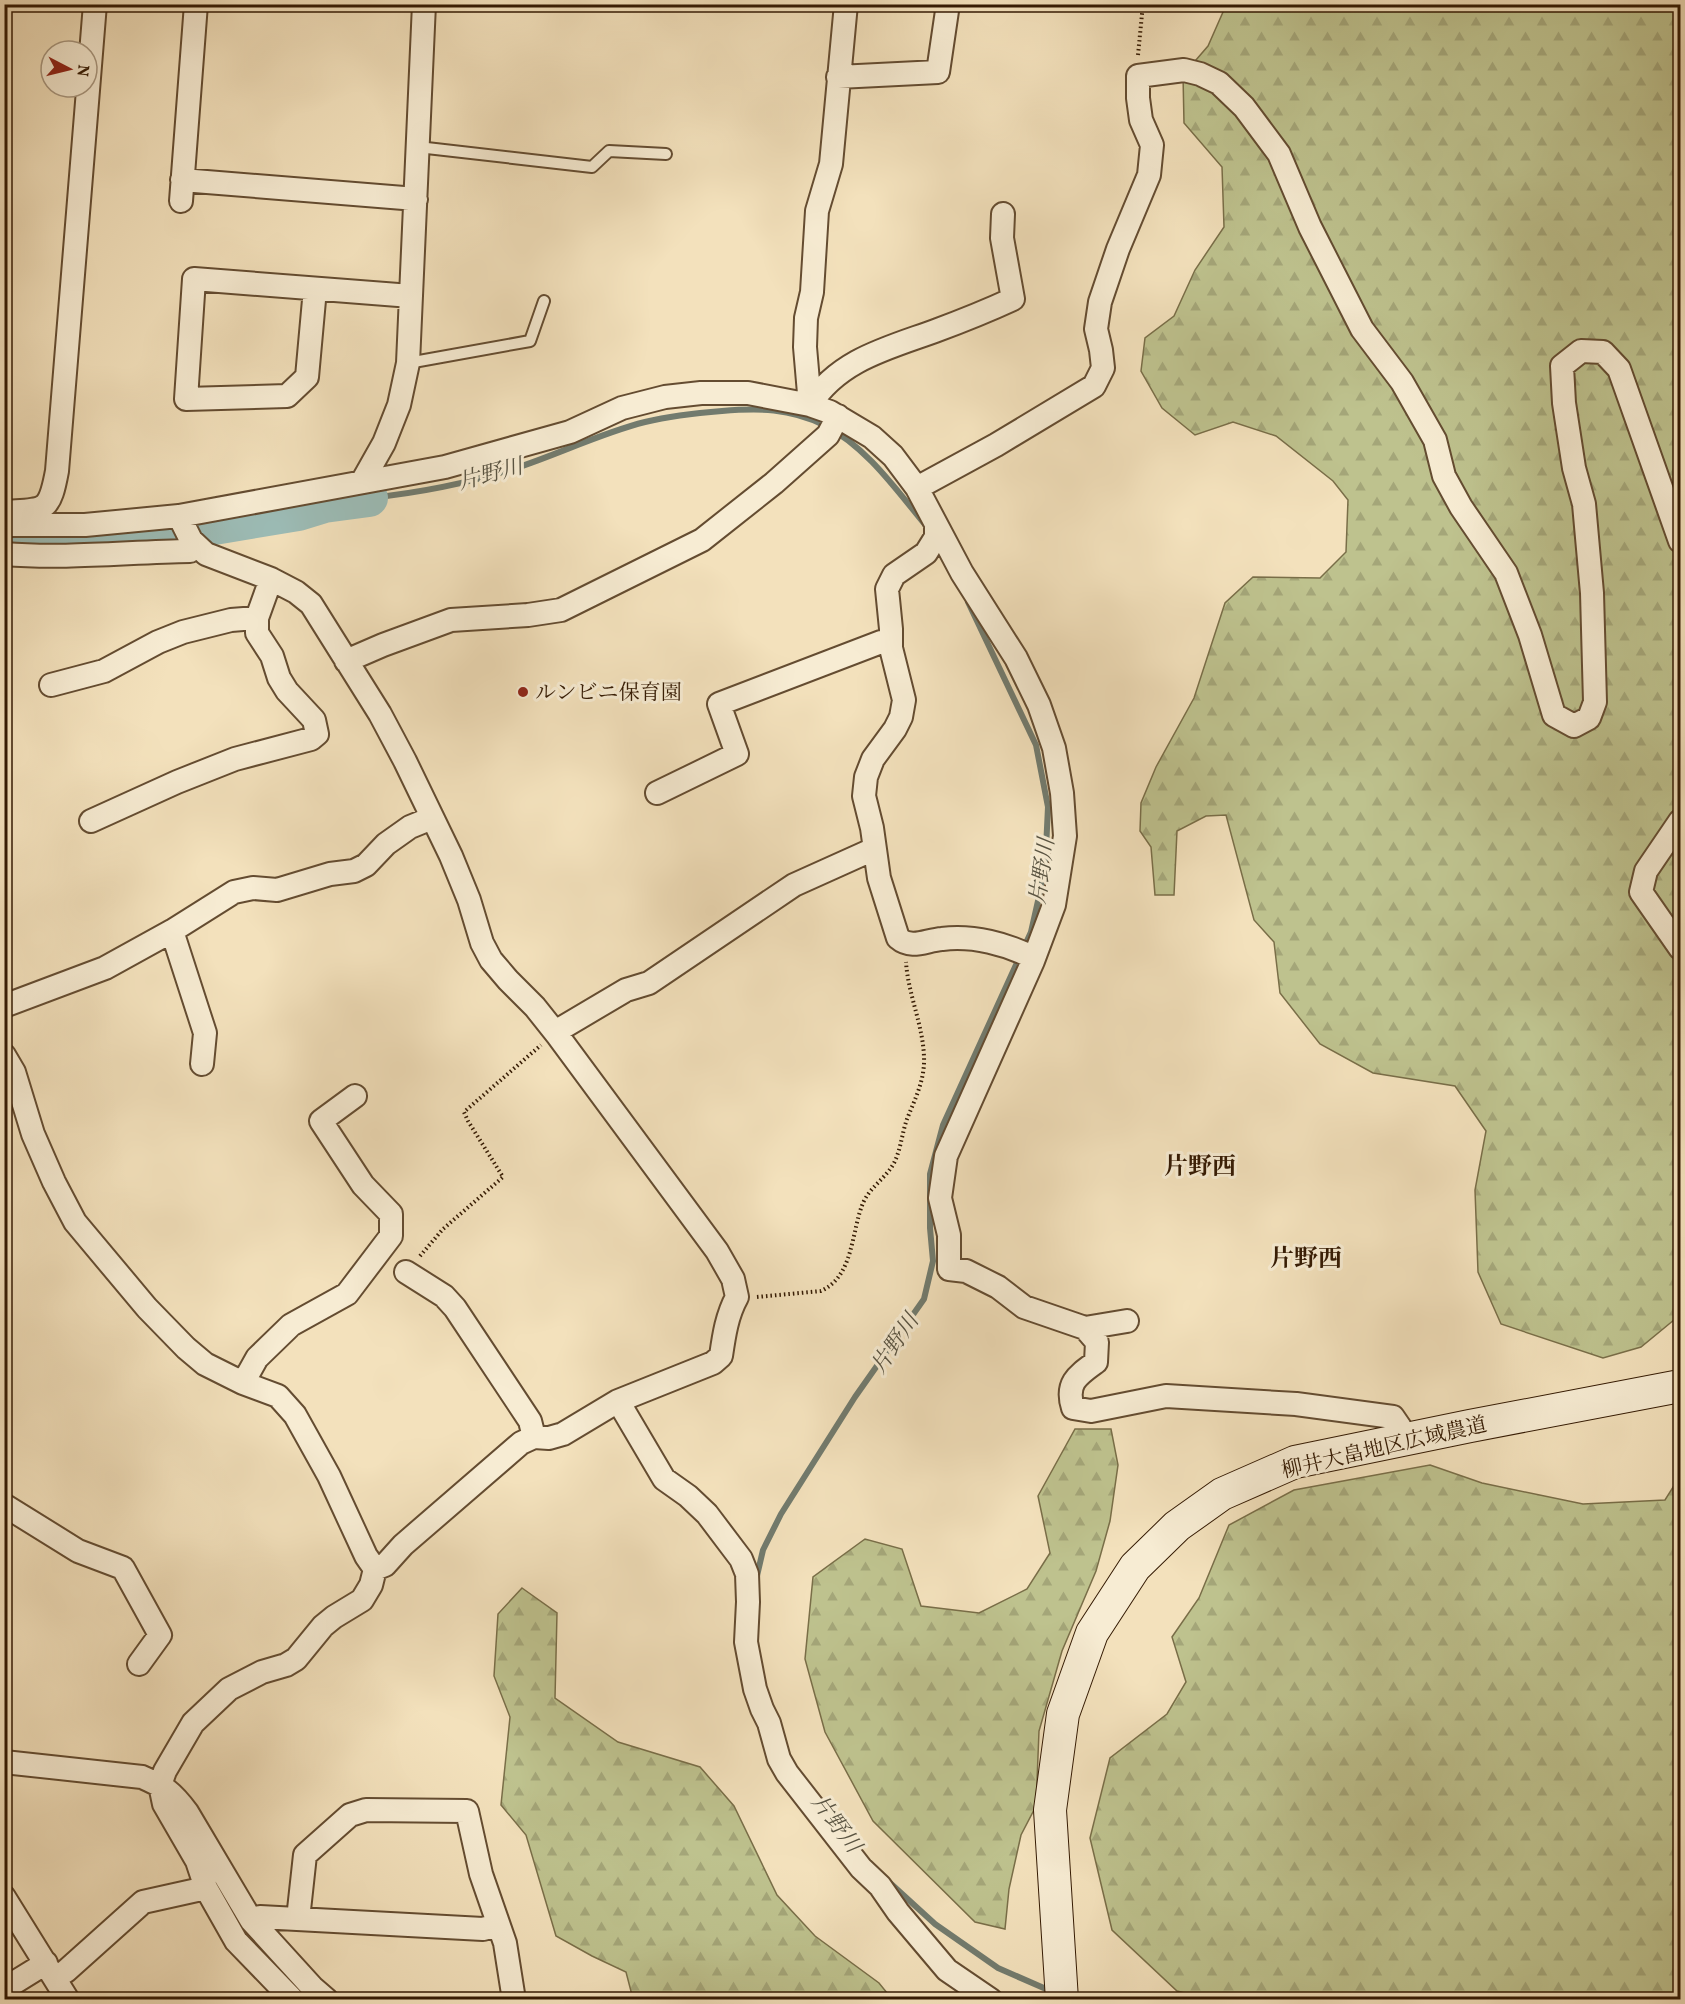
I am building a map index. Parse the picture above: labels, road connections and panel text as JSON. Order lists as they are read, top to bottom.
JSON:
{
  "streets": {
    "street": ["柳井大畠地区広域農道"]
  },
  "districts": ["片野西", "片野西"],
  "water": ["片野川"],
  "places": ["ルンビニ保育園"],
  "north": "right"
}
